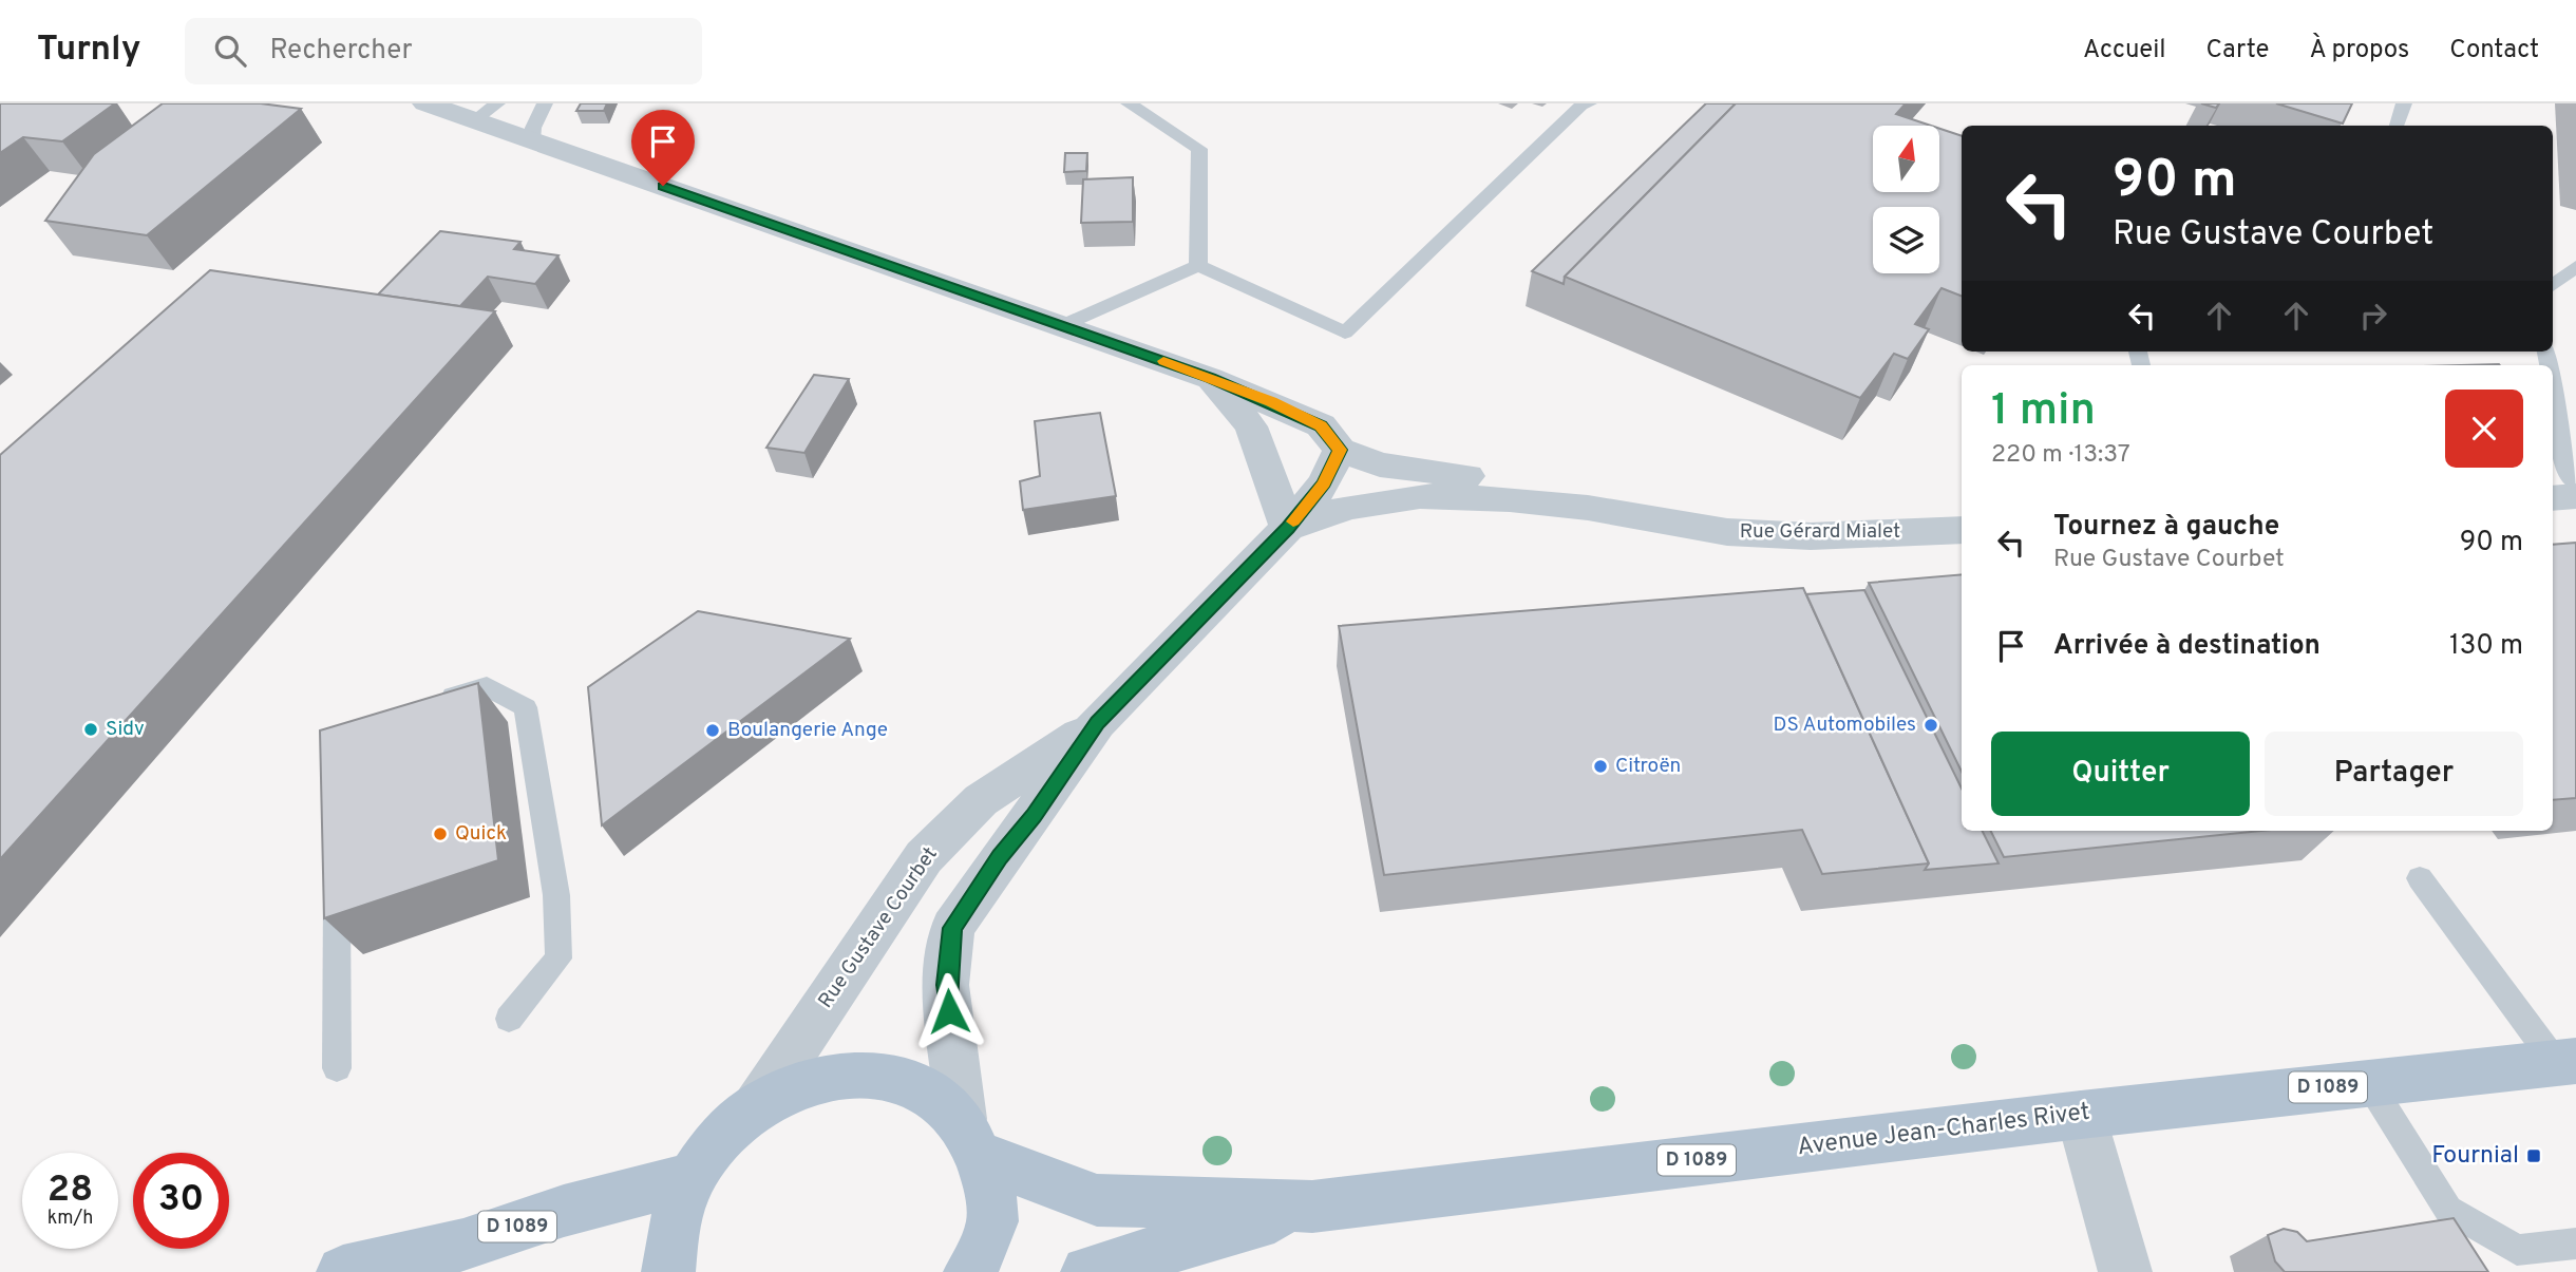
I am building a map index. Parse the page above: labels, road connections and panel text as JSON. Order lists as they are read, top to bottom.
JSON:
{
  "streets": {
    "main road": ["D 1089", "Avenue Jean-Charles Rivet"],
    "street": ["Rue Gérard Mialet", "Rue Gustave Courbet"]
  },
  "crossings": [
    ["Rue Gérard Mialet", "Rue Gustave Courbet"],
    ["Rue Gustave Courbet", "Avenue Jean-Charles Rivet"],
    ["D 1089", "Avenue Jean-Charles Rivet"]
  ],
  "places": {
    "other": [
      "DS Automobiles",
      "Sidv",
      "Boulangerie Ange",
      "Citroën",
      "Quick"
    ],
    "transit": ["Fournial"]
  },
  "north": "top",
  "page": {
    "header": "Turnly",
    "search": "Rechercher",
    "nav": [
      "Accueil",
      "Carte",
      "À propos",
      "Contact"
    ],
    "turn": ["90 m", "Rue Gustave Courbet"],
    "heading": ["1 min", "220 m · 13:37"],
    "list": [
      {
        "name": "Tournez à gauche",
        "note": "Rue Gustave Courbet",
        "value": "90 m"
      },
      {
        "name": "Arrivée à destination",
        "value": "130 m"
      }
    ],
    "buttons": ["Quitter", "Partager"],
    "speed": "28 km/h",
    "limit": "30"
  }
}
